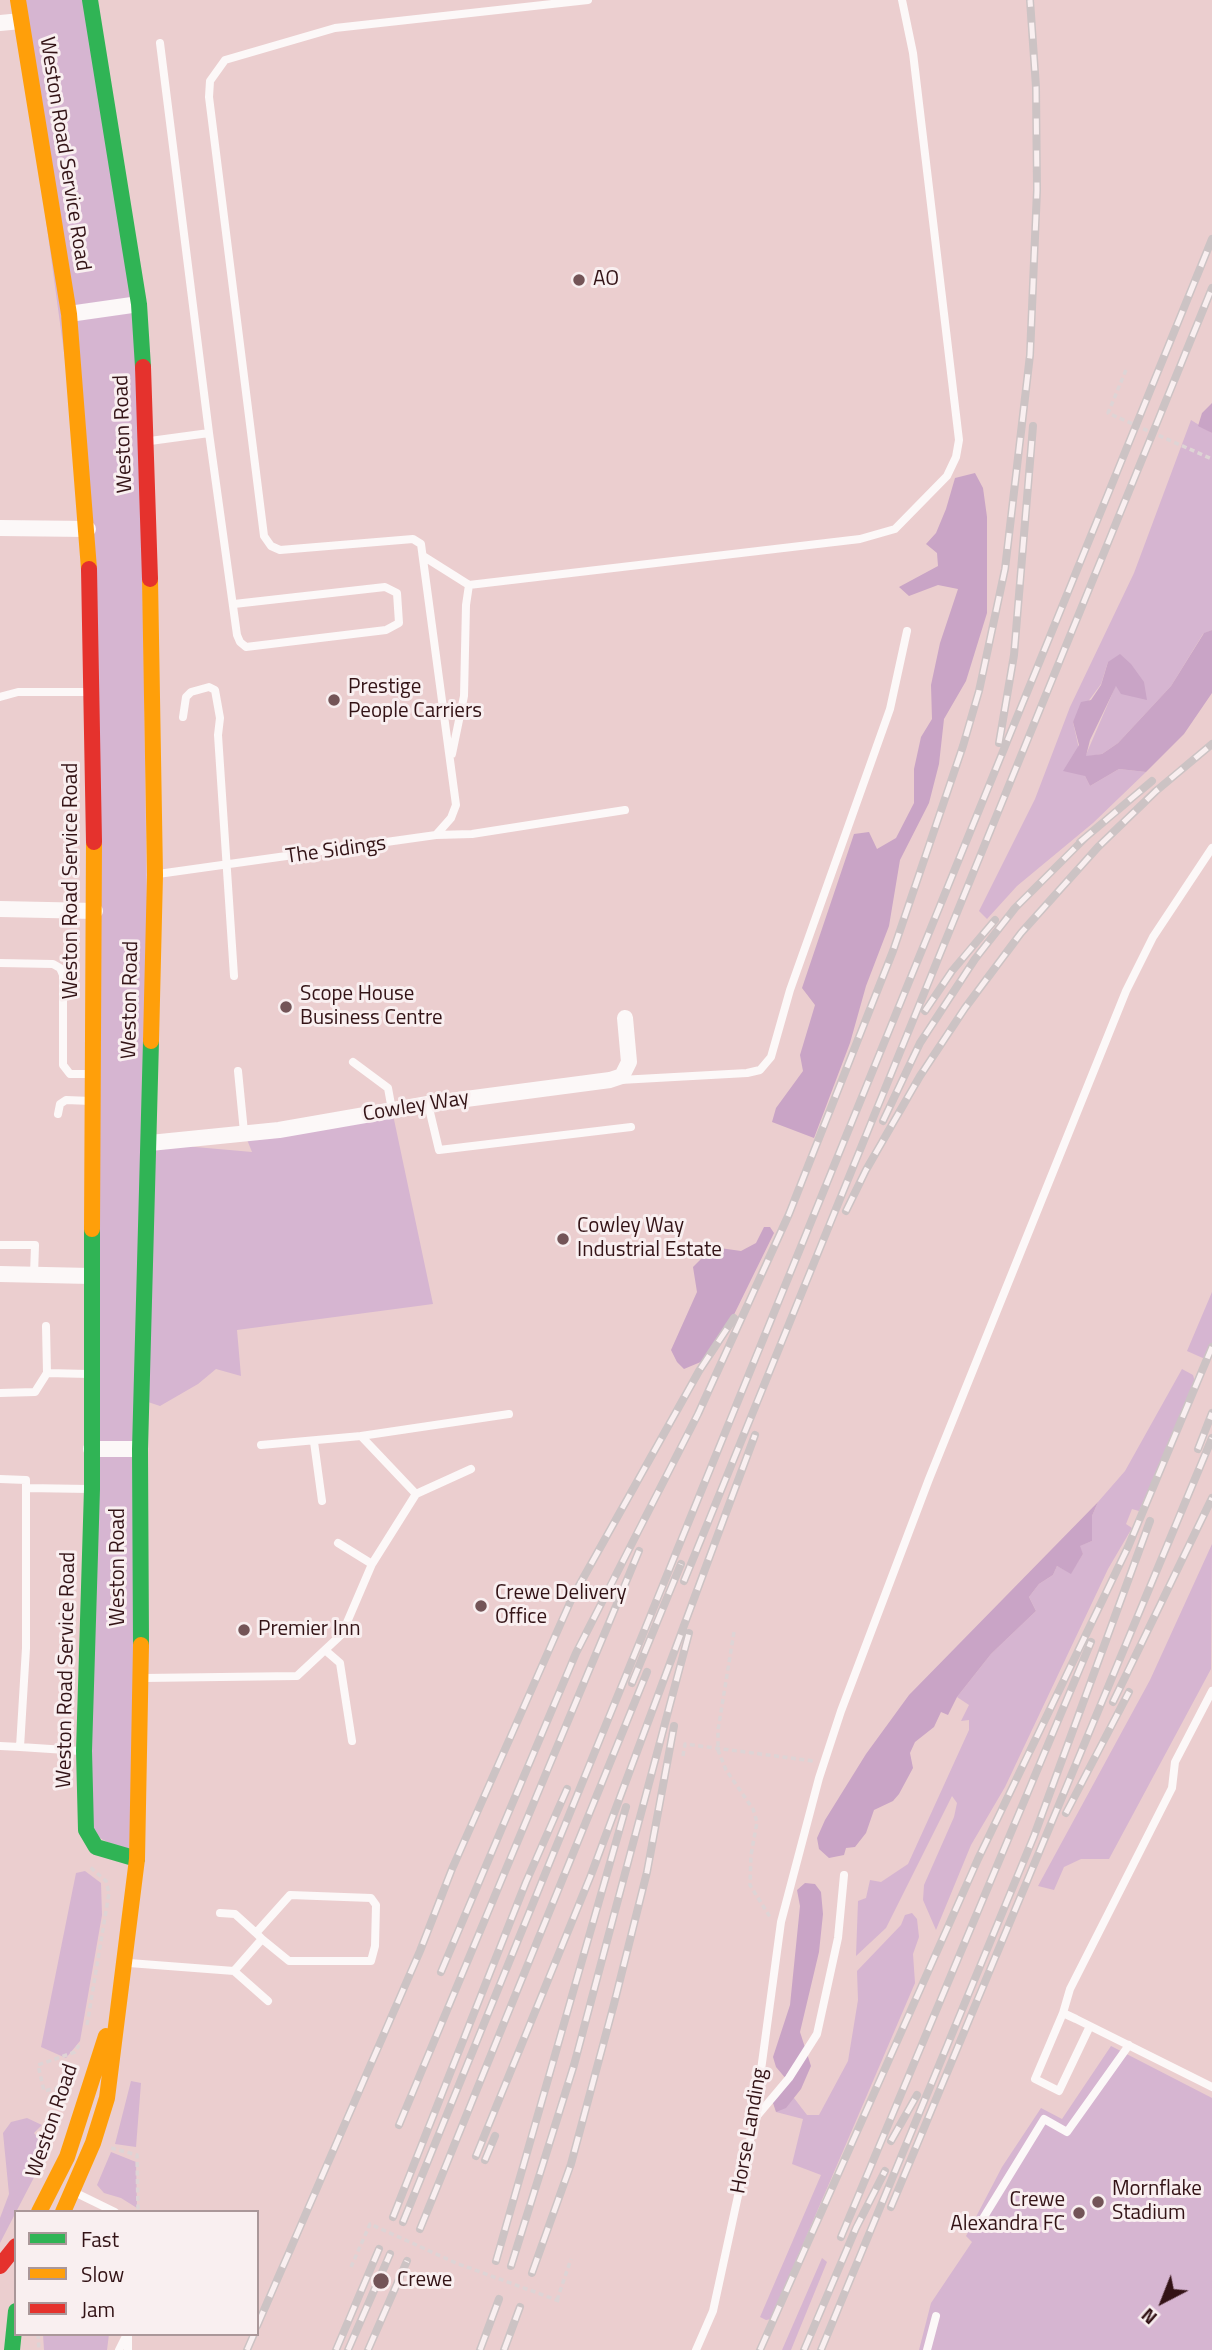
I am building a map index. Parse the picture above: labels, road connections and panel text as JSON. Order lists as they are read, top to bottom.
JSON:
{
  "streets": {
    "main road": ["Weston Road Service Road", "Weston Road"],
    "street": ["Cowley Way"],
    "lane": ["The Sidings", "Horse Landing"]
  },
  "crossings": [
    ["Weston Road", "The Sidings"],
    ["Weston Road", "Cowley Way"]
  ],
  "places": [
    "AO",
    "Prestige People Carriers",
    "Scope House Business Centre",
    "Cowley Way Industrial Estate",
    "Crewe Delivery Office",
    "Premier Inn",
    "Mornflake Stadium",
    "Crewe Alexandra FC",
    "Crewe"
  ],
  "legend": ["Fast", "Slow", "Jam"],
  "north": "bottom left"
}
